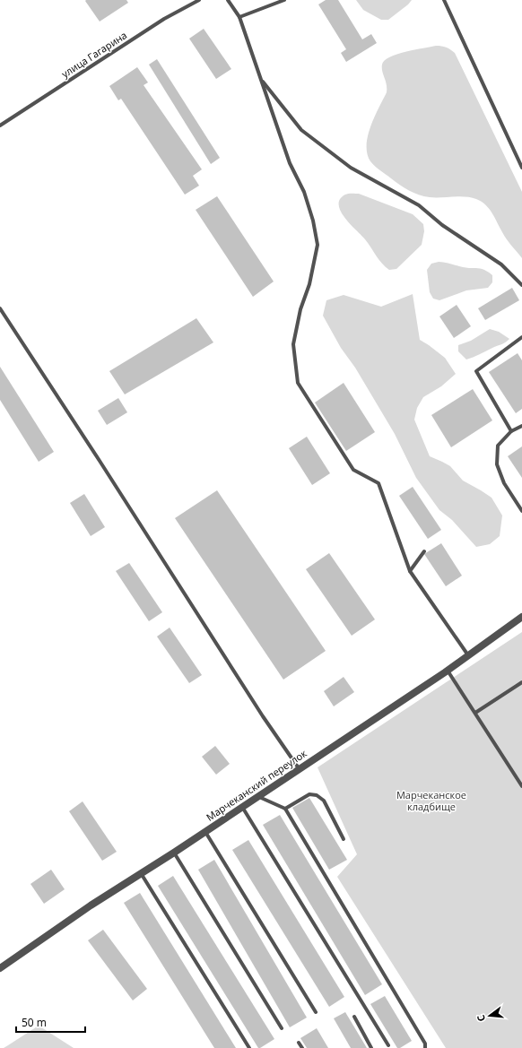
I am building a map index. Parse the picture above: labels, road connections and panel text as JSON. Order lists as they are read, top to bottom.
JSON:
{
  "streets": {
    "street": ["Марчеканский переулок"],
    "lane": ["улица Гагарина"]
  },
  "parks": ["Марчеканское кладбище"],
  "scale_bar": "50 m",
  "north": "left"
}
